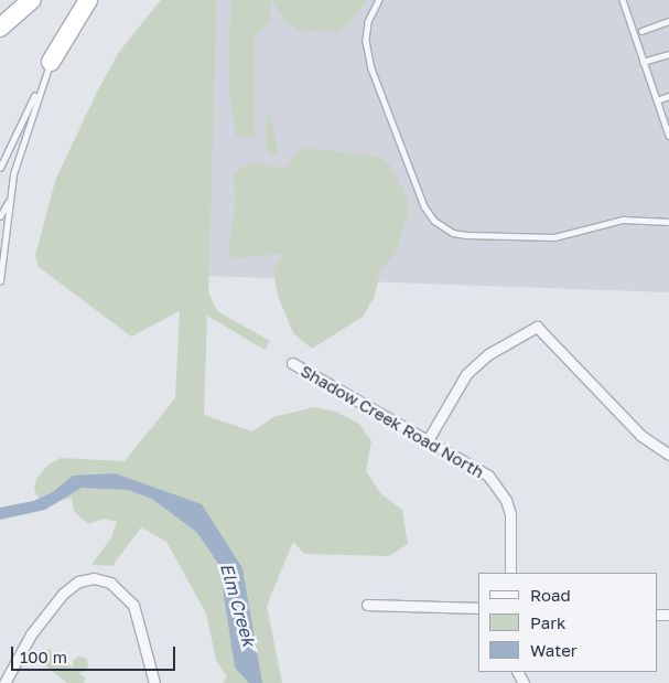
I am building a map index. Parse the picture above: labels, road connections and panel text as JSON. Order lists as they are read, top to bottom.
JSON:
{
  "streets": {
    "street": ["Shadow Creek Road North"]
  },
  "water": ["Elm Creek"],
  "legend": ["Road", "Park", "Water"],
  "scale_bar": "100 m"
}
